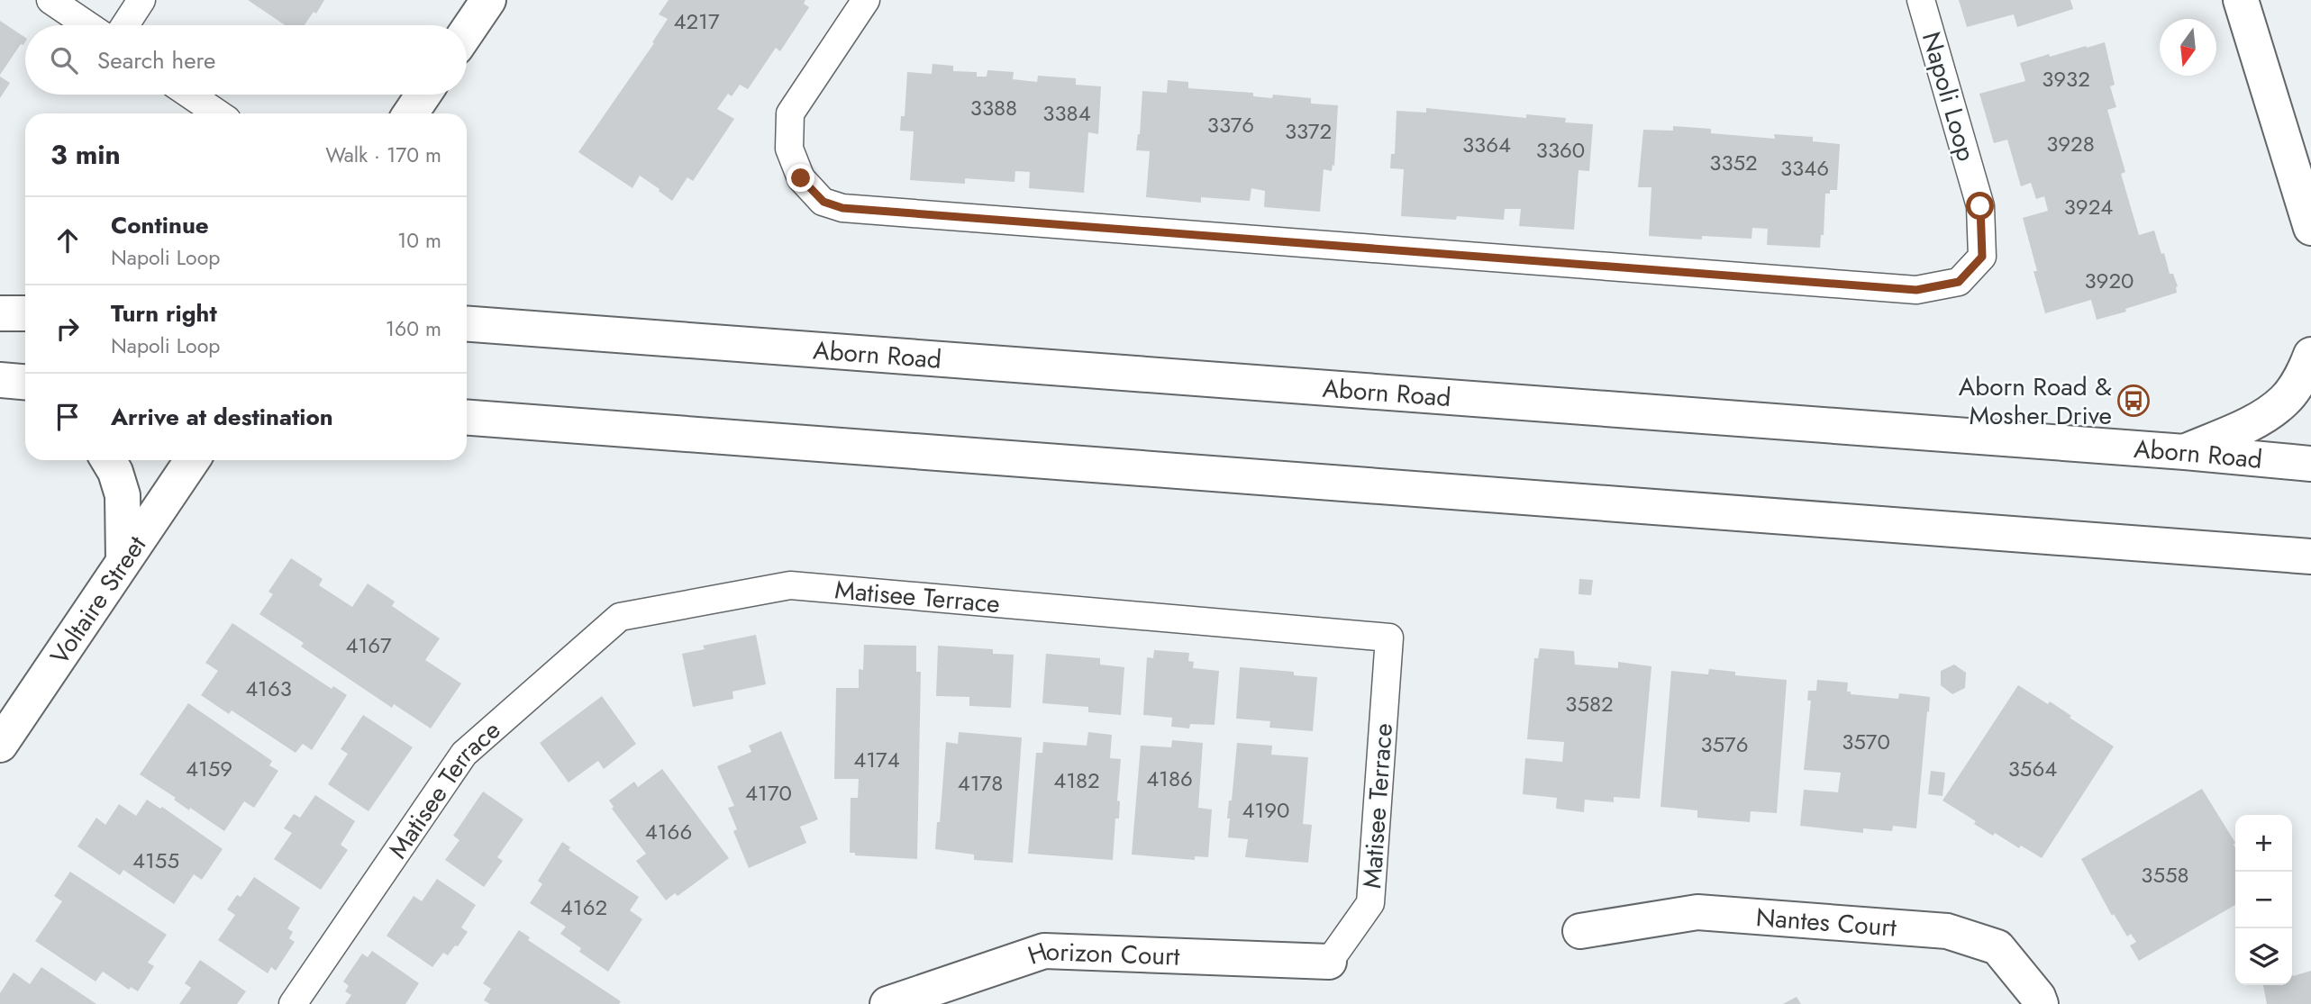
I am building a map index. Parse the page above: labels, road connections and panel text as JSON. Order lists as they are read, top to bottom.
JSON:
{
  "streets": {
    "main road": [
      "Aborn Road",
      "Voltaire Street",
      "Nantes Court",
      "Horizon Court"
    ],
    "lane": ["Napoli Loop", "Matisee Terrace"]
  },
  "crossings": [
    ["Matisee Terrace", "Horizon Court"]
  ],
  "places": {
    "bus stop": ["Aborn Road & Mosher Drive"]
  },
  "house_numbers": [
    "4217",
    "3932",
    "3388",
    "3384",
    "3376",
    "3372",
    "3928",
    "3364",
    "3360",
    "3352",
    "3346",
    "3924",
    "3920",
    "4167",
    "4163",
    "3582",
    "3570",
    "3576",
    "4174",
    "4159",
    "3564",
    "4186",
    "4182",
    "4178",
    "4170",
    "4190",
    "4166",
    "4155",
    "3558",
    "4162"
  ],
  "north": "bottom",
  "page": {
    "search": "Search here",
    "heading": ["3 min", "Walk · 170 m"],
    "list": [
      ["Continue", "Napoli Loop", "10 m"],
      ["Turn right", "Napoli Loop", "160 m"],
      "Arrive at destination"
    ],
    "map_buttons": ["+", "−"]
  }
}
